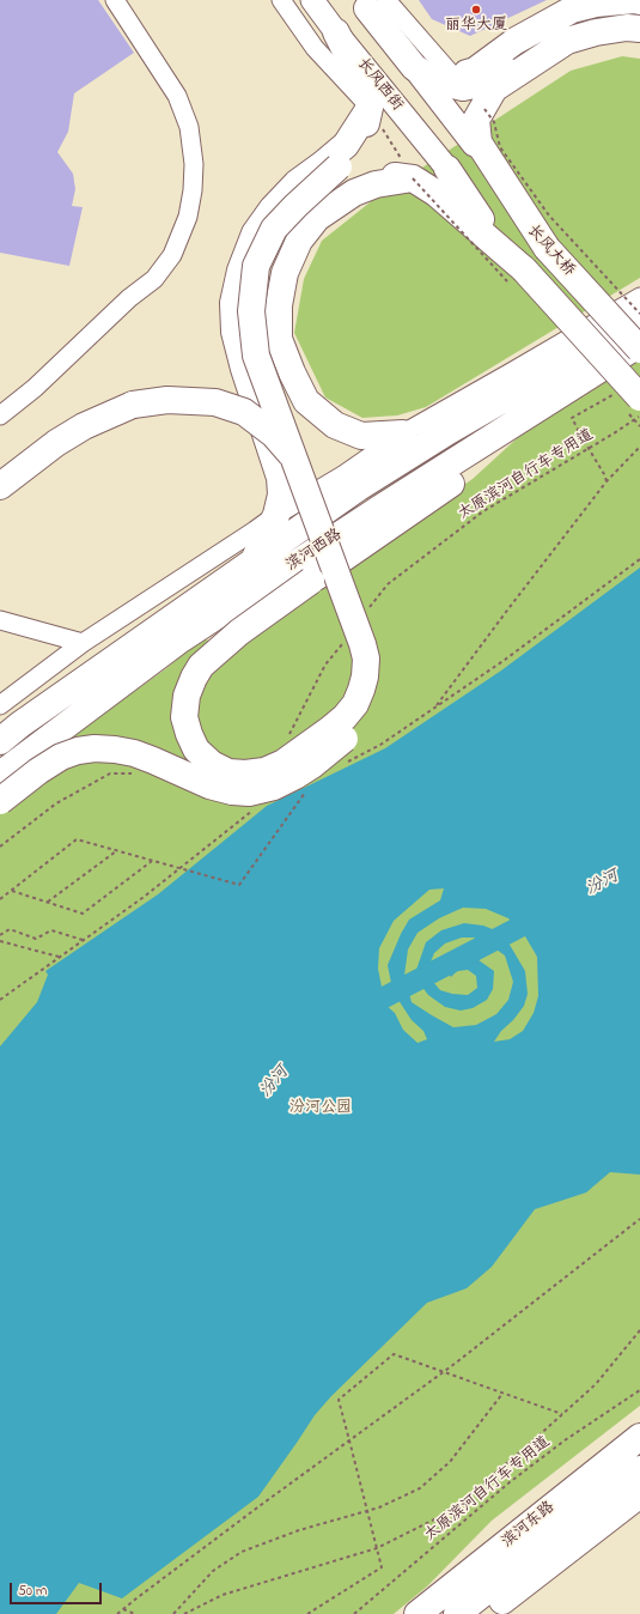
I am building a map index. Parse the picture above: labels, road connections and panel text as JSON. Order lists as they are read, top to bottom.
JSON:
{
  "streets": {
    "highway": ["长风大桥", "滨河西路", "滨河东路"],
    "main road": ["长风西街"],
    "path": ["太原滨河自行车专用道"]
  },
  "water": ["汾河"],
  "parks": ["汾河公园"],
  "places": ["丽华大厦"],
  "scale_bar": "50 m"
}
